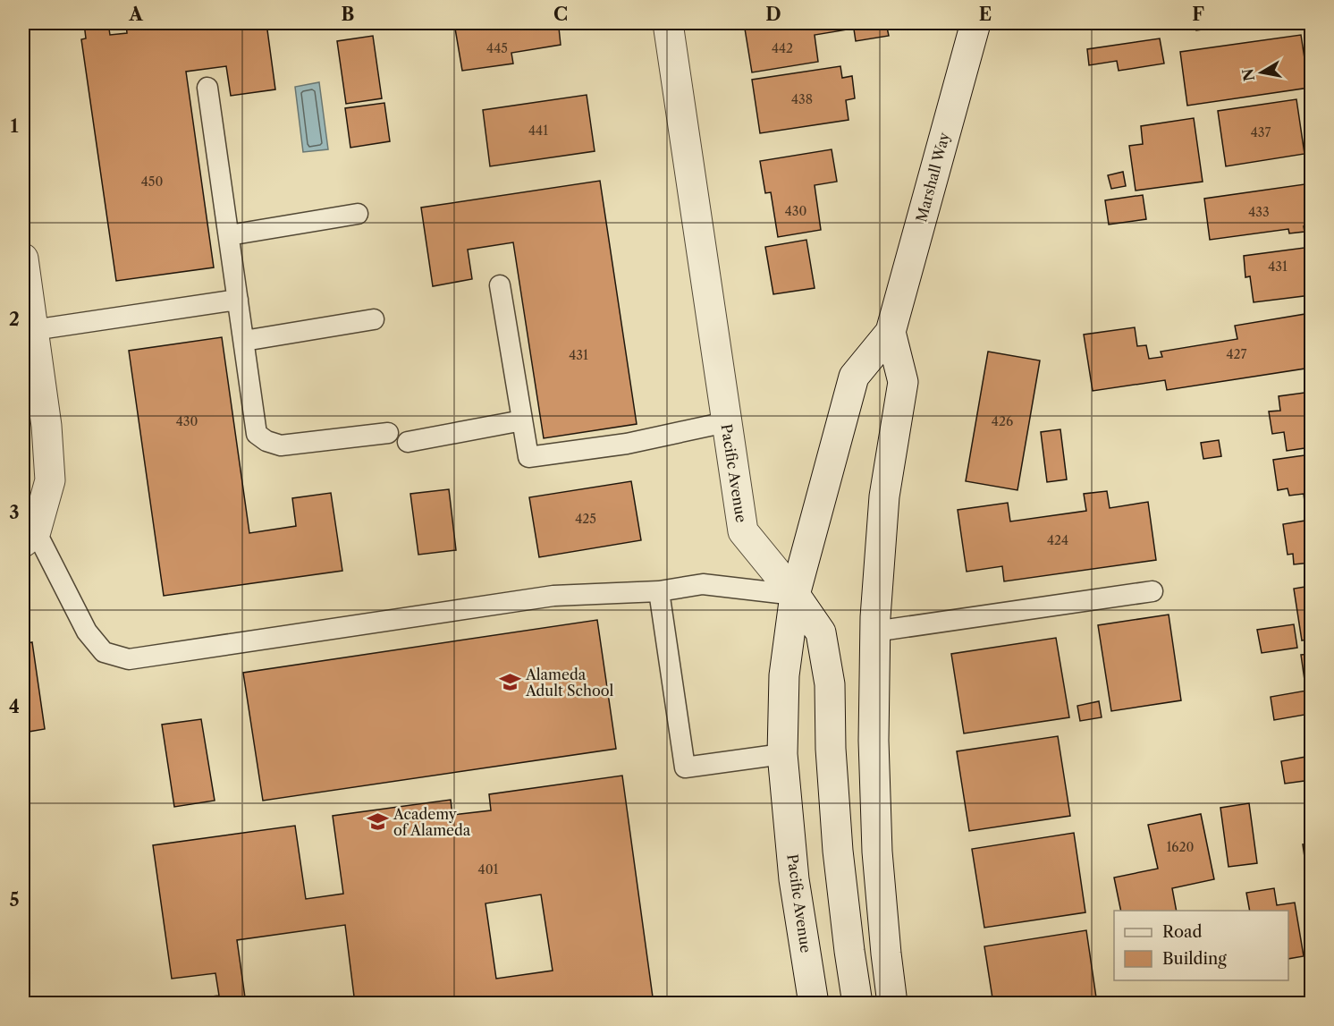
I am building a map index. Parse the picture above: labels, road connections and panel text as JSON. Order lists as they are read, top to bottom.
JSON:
{
  "streets": {
    "street": ["Marshall Way", "Pacific Avenue"]
  },
  "crossings": [
    ["Marshall Way", "Pacific Avenue"]
  ],
  "places": {
    "school or university": ["Alameda Adult School", "Academy of Alameda"]
  },
  "house_numbers": [
    "445",
    "442",
    "438",
    "441",
    "437",
    "450",
    "430",
    "433",
    "431",
    "427",
    "431",
    "430",
    "426",
    "425",
    "424",
    "1620",
    "401"
  ],
  "legend": ["Road", "Building"],
  "north": "left",
  "grid": {
    "columns": [
      "A",
      "B",
      "C",
      "D",
      "E",
      "F"
    ],
    "rows": [
      "1",
      "2",
      "3",
      "4",
      "5"
    ]
  }
}
